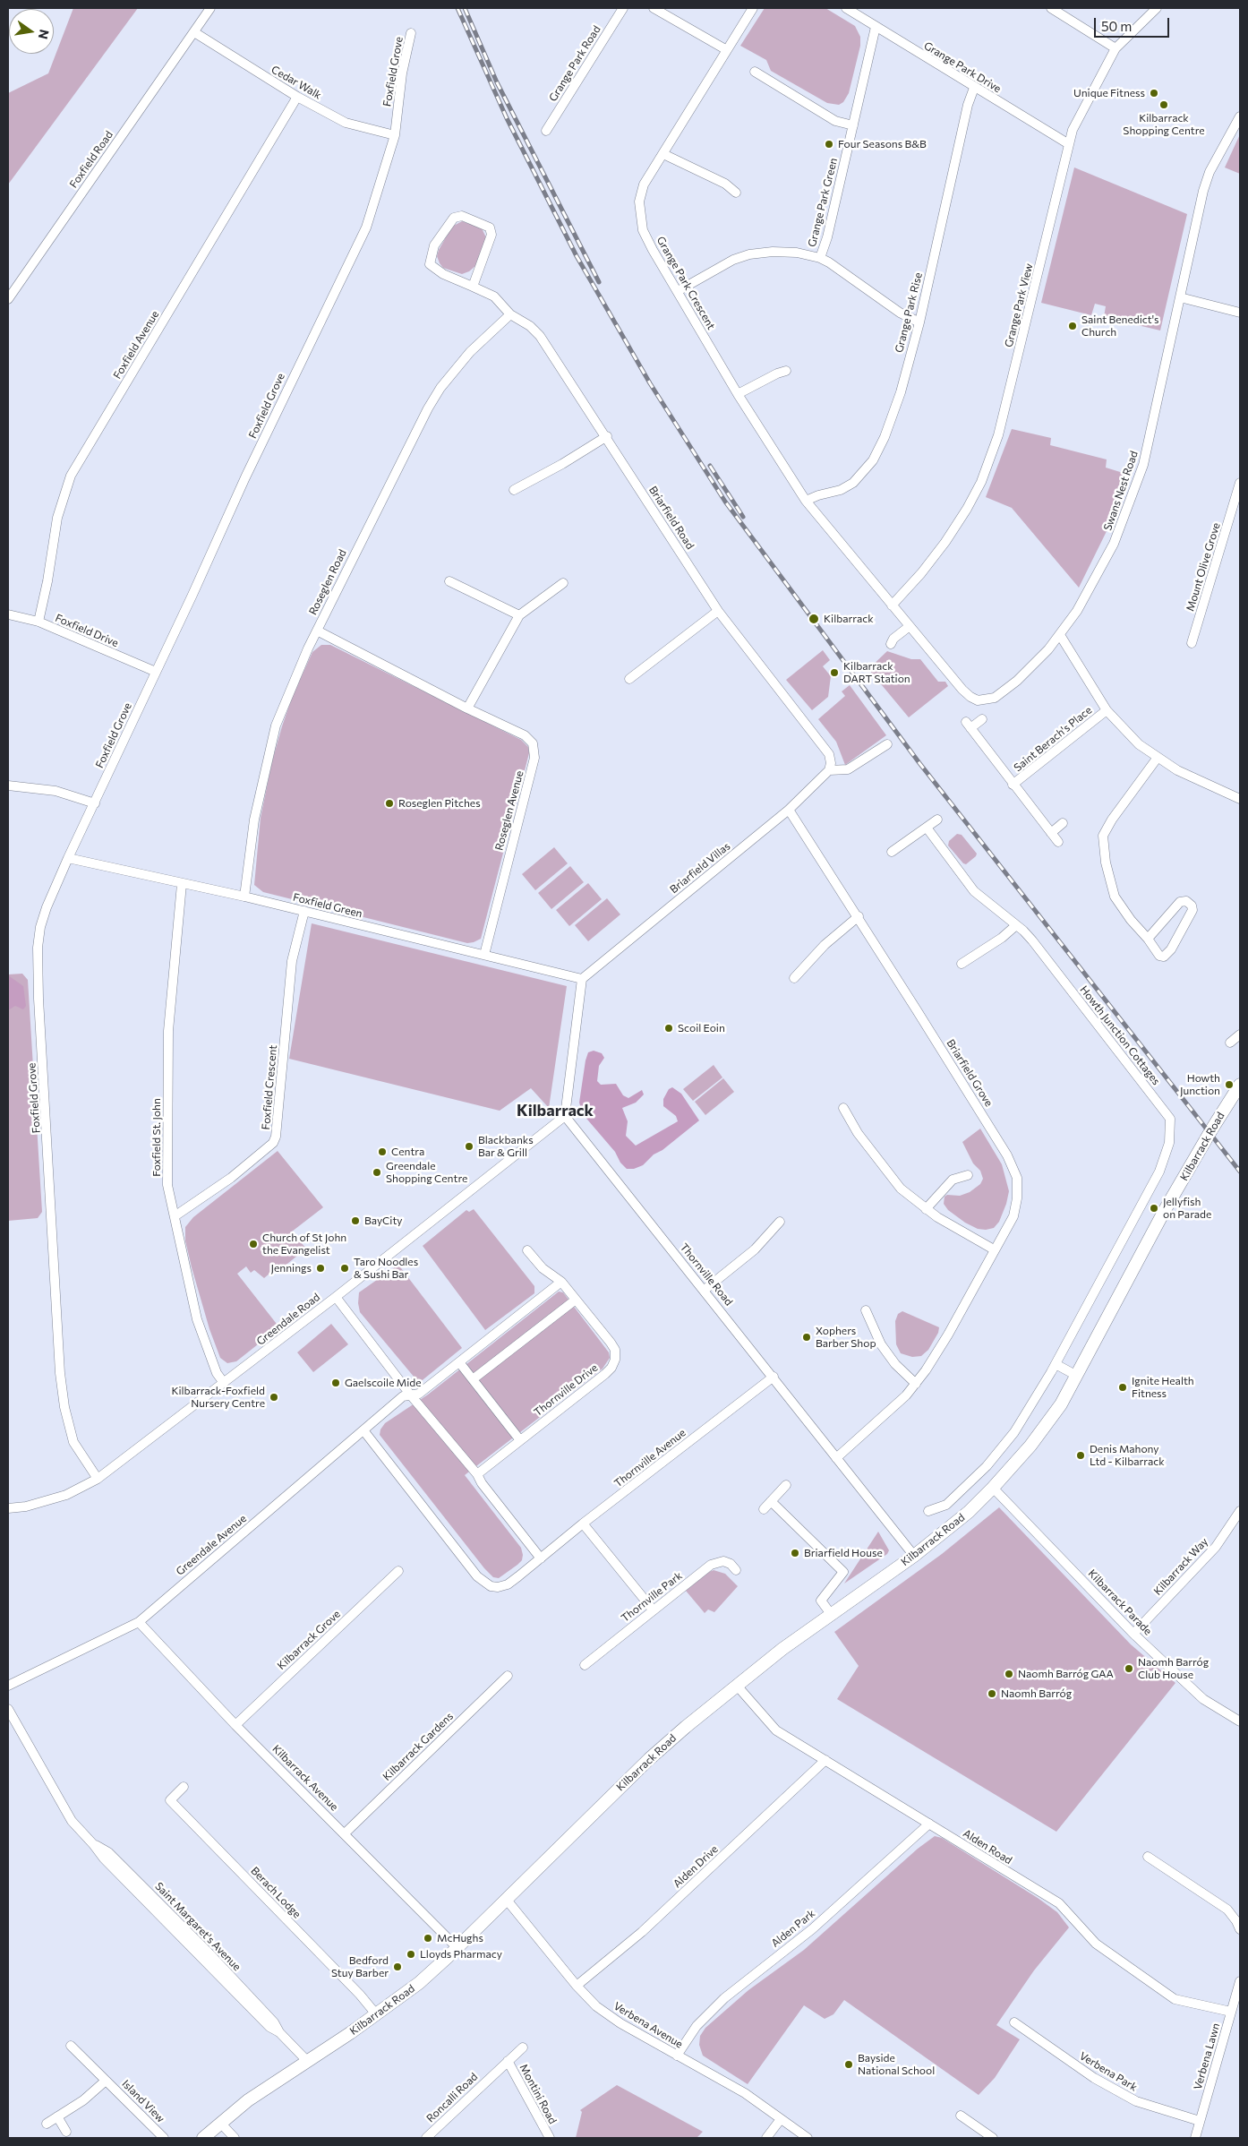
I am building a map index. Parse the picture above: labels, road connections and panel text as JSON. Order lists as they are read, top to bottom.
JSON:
{
  "streets": {
    "main road": ["Kilbarrack Road"],
    "street": [
      "Grange Park Road",
      "Grange Park Drive",
      "Foxfield Grove",
      "Cedar Walk",
      "Foxfield Road",
      "Grange Park Green",
      "Grange Park Crescent",
      "Grange Park View",
      "Grange Park Rise",
      "Foxfield Avenue",
      "Swans Nest Road",
      "Briarfield Road",
      "Mount Olive Grove",
      "Roseglen Road",
      "Foxfield Drive",
      "Saint Berach's Place",
      "Roseglen Avenue",
      "Briarfield Villas",
      "Foxfield Green",
      "Howth Junction Cottages",
      "Briarfield Grove",
      "Foxfield Crescent",
      "Foxfield St. John",
      "Thornville Road",
      "Greendale Road",
      "Thornville Drive",
      "Thornville Avenue",
      "Greendale Avenue",
      "Kilbarrack Way",
      "Thornville Park",
      "Kilbarrack Parade",
      "Kilbarrack Grove",
      "Kilbarrack Gardens",
      "Kilbarrack Avenue",
      "Alden Road",
      "Alden Drive",
      "Berach Lodge",
      "Saint Margaret's Avenue",
      "Alden Park",
      "Verbena Avenue",
      "Verbena Lawn",
      "Verbena Park",
      "Montini Road",
      "Roncalli Road",
      "Island View"
    ]
  },
  "crossings": [
    ["Grange Park Drive", "Grange Park Green"],
    ["Grange Park Drive", "Grange Park View"],
    ["Grange Park Drive", "Grange Park Rise"],
    ["Foxfield Grove", "Cedar Walk"],
    ["Foxfield Grove", "Foxfield Drive"],
    ["Foxfield Grove", "Foxfield Green"],
    ["Foxfield Grove", "Greendale Road"],
    ["Cedar Walk", "Foxfield Road"],
    ["Cedar Walk", "Foxfield Avenue"],
    ["Grange Park Crescent", "Grange Park View"],
    ["Grange Park Crescent", "Grange Park Rise"],
    ["Grange Park Crescent", "Swans Nest Road"],
    ["Grange Park View", "Swans Nest Road"],
    ["Foxfield Avenue", "Foxfield Drive"],
    ["Briarfield Road", "Roseglen Road"],
    ["Briarfield Road", "Briarfield Villas"],
    ["Roseglen Road", "Roseglen Avenue"],
    ["Roseglen Road", "Foxfield Green"],
    ["Roseglen Avenue", "Foxfield Green"],
    ["Briarfield Villas", "Foxfield Green"],
    ["Briarfield Villas", "Briarfield Grove"],
    ["Foxfield Green", "Foxfield Crescent"],
    ["Foxfield Green", "Foxfield St. John"],
    ["Howth Junction Cottages", "Kilbarrack Road"],
    ["Briarfield Grove", "Thornville Road"],
    ["Foxfield Crescent", "Foxfield St. John"],
    ["Foxfield St. John", "Greendale Road"],
    ["Kilbarrack Road", "Thornville Road"],
    ["Kilbarrack Road", "Kilbarrack Parade"],
    ["Kilbarrack Road", "Kilbarrack Avenue"],
    ["Kilbarrack Road", "Alden Road"],
    ["Kilbarrack Road", "Berach Lodge"],
    ["Kilbarrack Road", "Saint Margaret's Avenue"],
    ["Kilbarrack Road", "Verbena Avenue"],
    ["Thornville Road", "Greendale Road"],
    ["Thornville Road", "Thornville Avenue"],
    ["Thornville Drive", "Greendale Avenue"],
    ["Thornville Avenue", "Greendale Avenue"],
    ["Greendale Avenue", "Kilbarrack Avenue"],
    ["Kilbarrack Way", "Kilbarrack Parade"],
    ["Kilbarrack Grove", "Kilbarrack Avenue"],
    ["Kilbarrack Gardens", "Kilbarrack Avenue"],
    ["Alden Road", "Alden Drive"],
    ["Alden Road", "Alden Park"],
    ["Alden Road", "Verbena Lawn"],
    ["Alden Drive", "Verbena Avenue"],
    ["Alden Park", "Verbena Avenue"],
    ["Verbena Lawn", "Verbena Park"],
    ["Montini Road", "Roncalli Road"]
  ],
  "districts": ["Kilbarrack"],
  "places": [
    "Unique Fitness",
    "Kilbarrack Shopping Centre",
    "Four Seasons B&B",
    "Saint Benedict's Church",
    "Kilbarrack",
    "Kilbarrack DART Station",
    "Roseglen Pitches",
    "Scoil Eoin",
    "Howth Junction",
    "Blackbanks Bar & Grill",
    "Centra",
    "Greendale Shopping Centre",
    "Jellyfish on Parade",
    "BayCity",
    "Church of St John the Evangelist",
    "Jennings",
    "Taro Noodles & Sushi Bar",
    "Xophers Barber Shop",
    "Gaelscoile Mide",
    "Ignite Health Fitness",
    "Kilbarrack-Foxfield Nursery Centre",
    "Denis Mahony Ltd - Kilbarrack",
    "Briarfield House",
    "Naomh Barróg Club House",
    "Naomh Barróg GAA",
    "Naomh Barróg",
    "McHughs",
    "Lloyds Pharmacy",
    "Bedford Stuy Barber",
    "Bayside National School"
  ],
  "scale_bar": "50 m",
  "north": "right"
}
